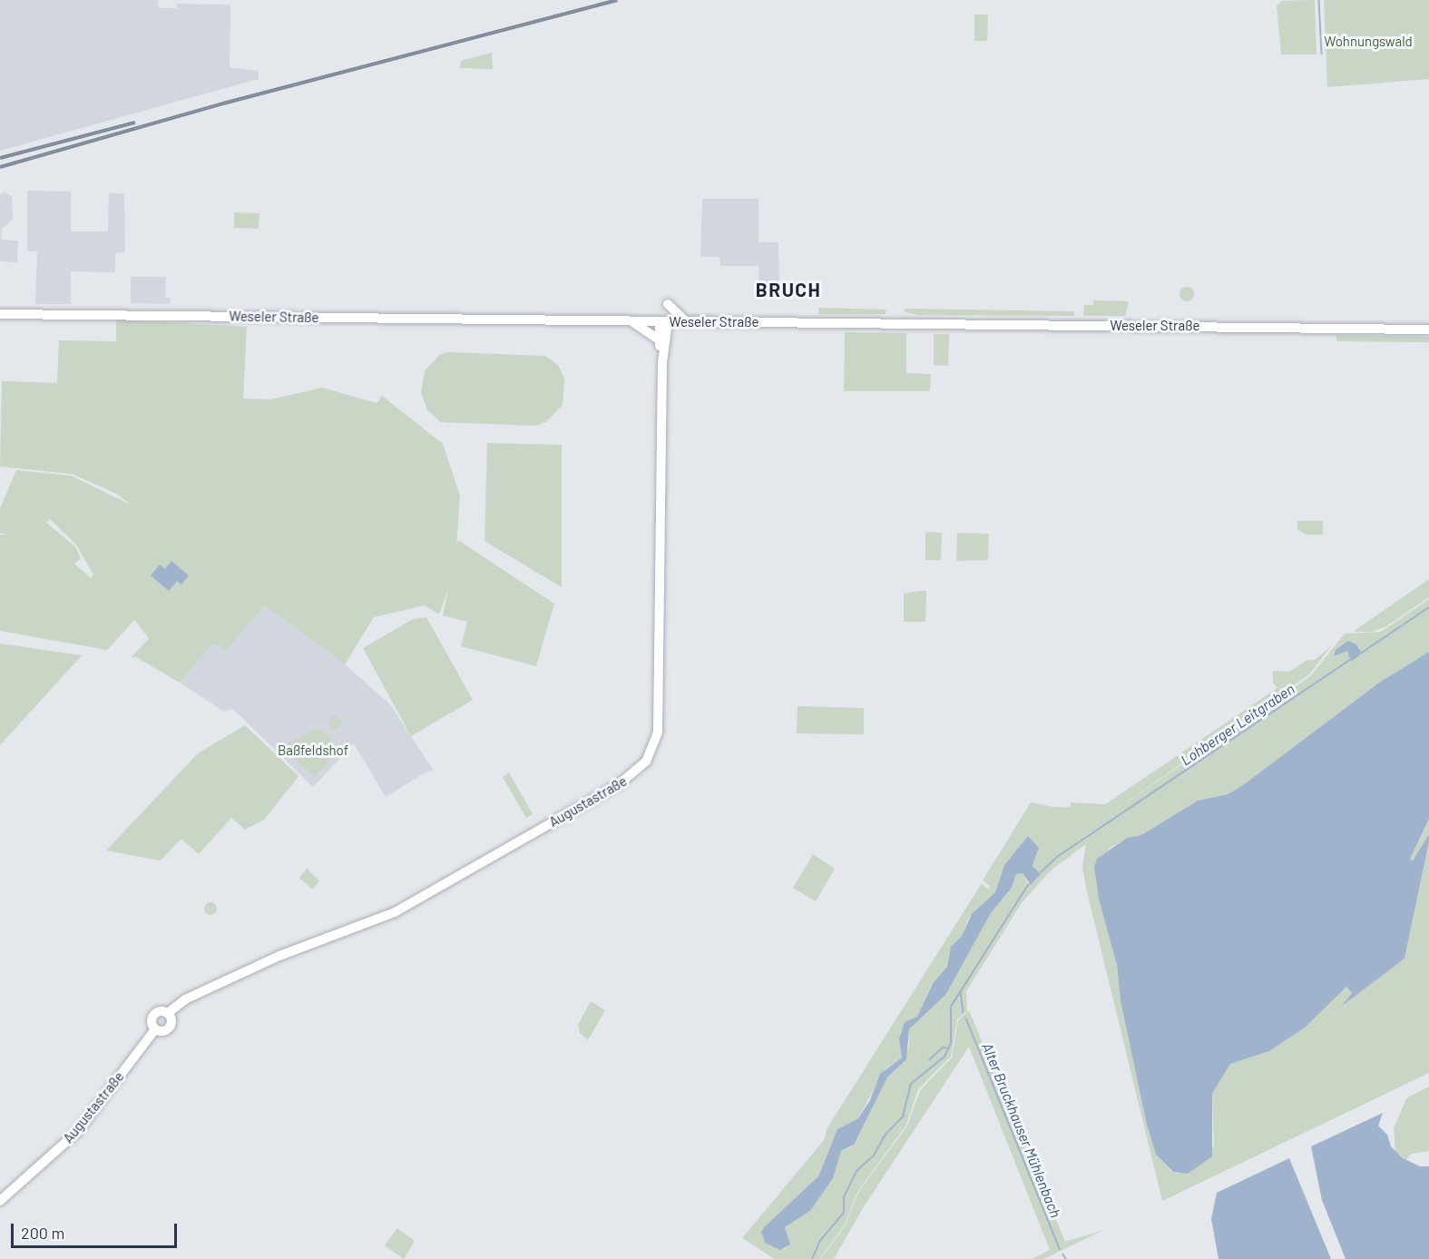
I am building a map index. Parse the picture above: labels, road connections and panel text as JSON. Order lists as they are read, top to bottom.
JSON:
{
  "streets": {
    "main road": ["Weseler Straße", "Augustastraße"]
  },
  "crossings": [
    ["Weseler Straße", "Augustastraße"]
  ],
  "districts": ["BRUCH"],
  "water": ["Lohberger Leitgraben", "Alter Bruckhauser Mühlenbach"],
  "parks": ["Wohnungswald", "Baßfeldshof"],
  "scale_bar": "200 m"
}
